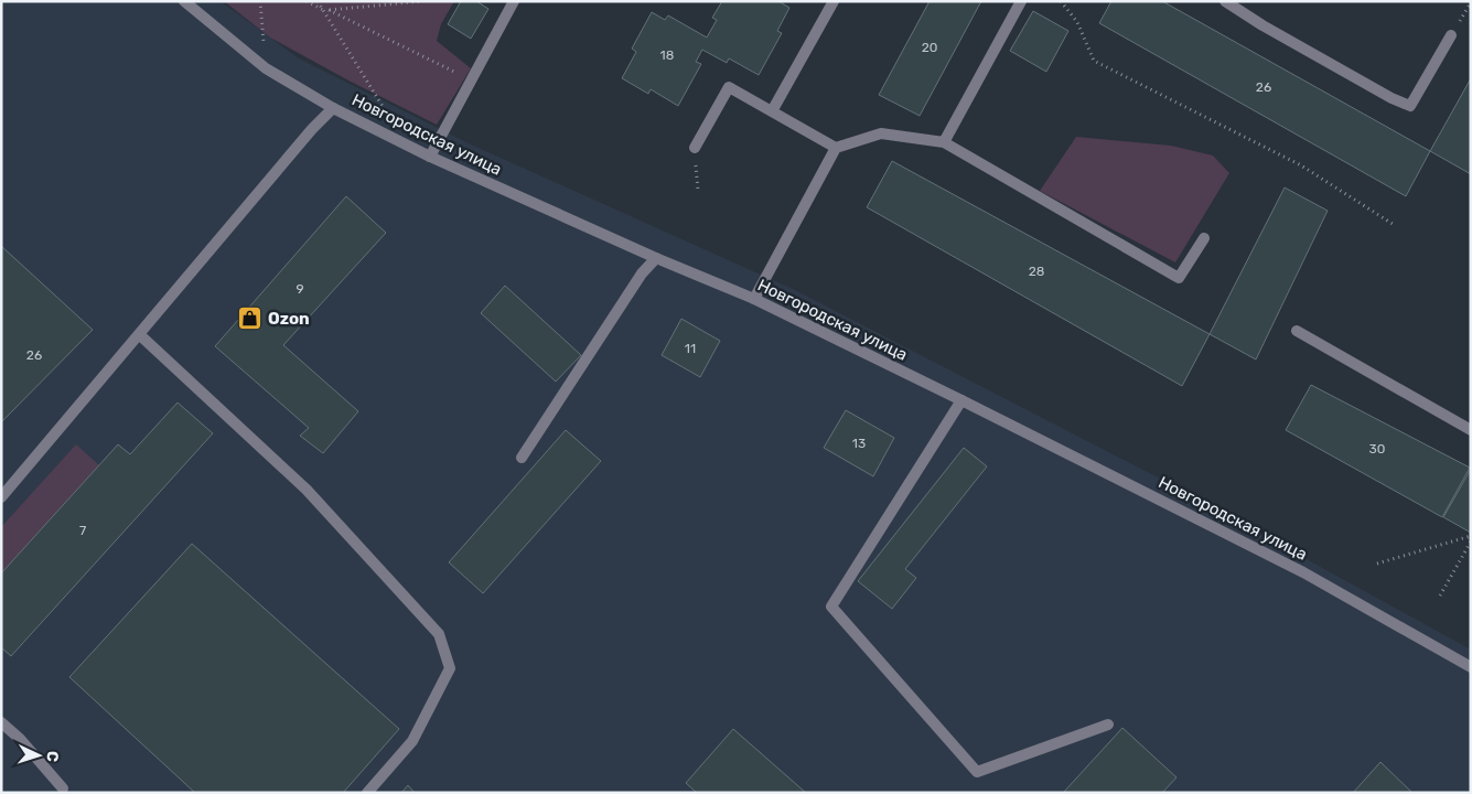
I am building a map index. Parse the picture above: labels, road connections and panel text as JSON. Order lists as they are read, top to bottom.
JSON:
{
  "streets": {
    "street": ["Новгородская улица"]
  },
  "places": {
    "shop": ["Ozon"]
  },
  "house_numbers": [
    "20",
    "18",
    "26",
    "28",
    "9",
    "11",
    "26",
    "13",
    "30",
    "7"
  ],
  "north": "right"
}
